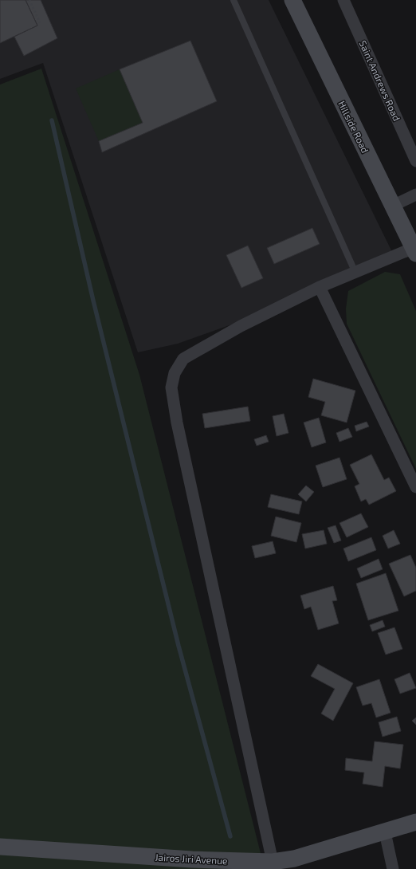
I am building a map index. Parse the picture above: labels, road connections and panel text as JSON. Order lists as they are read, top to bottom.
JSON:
{
  "streets": {
    "main road": ["Hillside Road", "Jairos Jiri Avenue"],
    "street": ["Saint Andrews Road"]
  }
}
